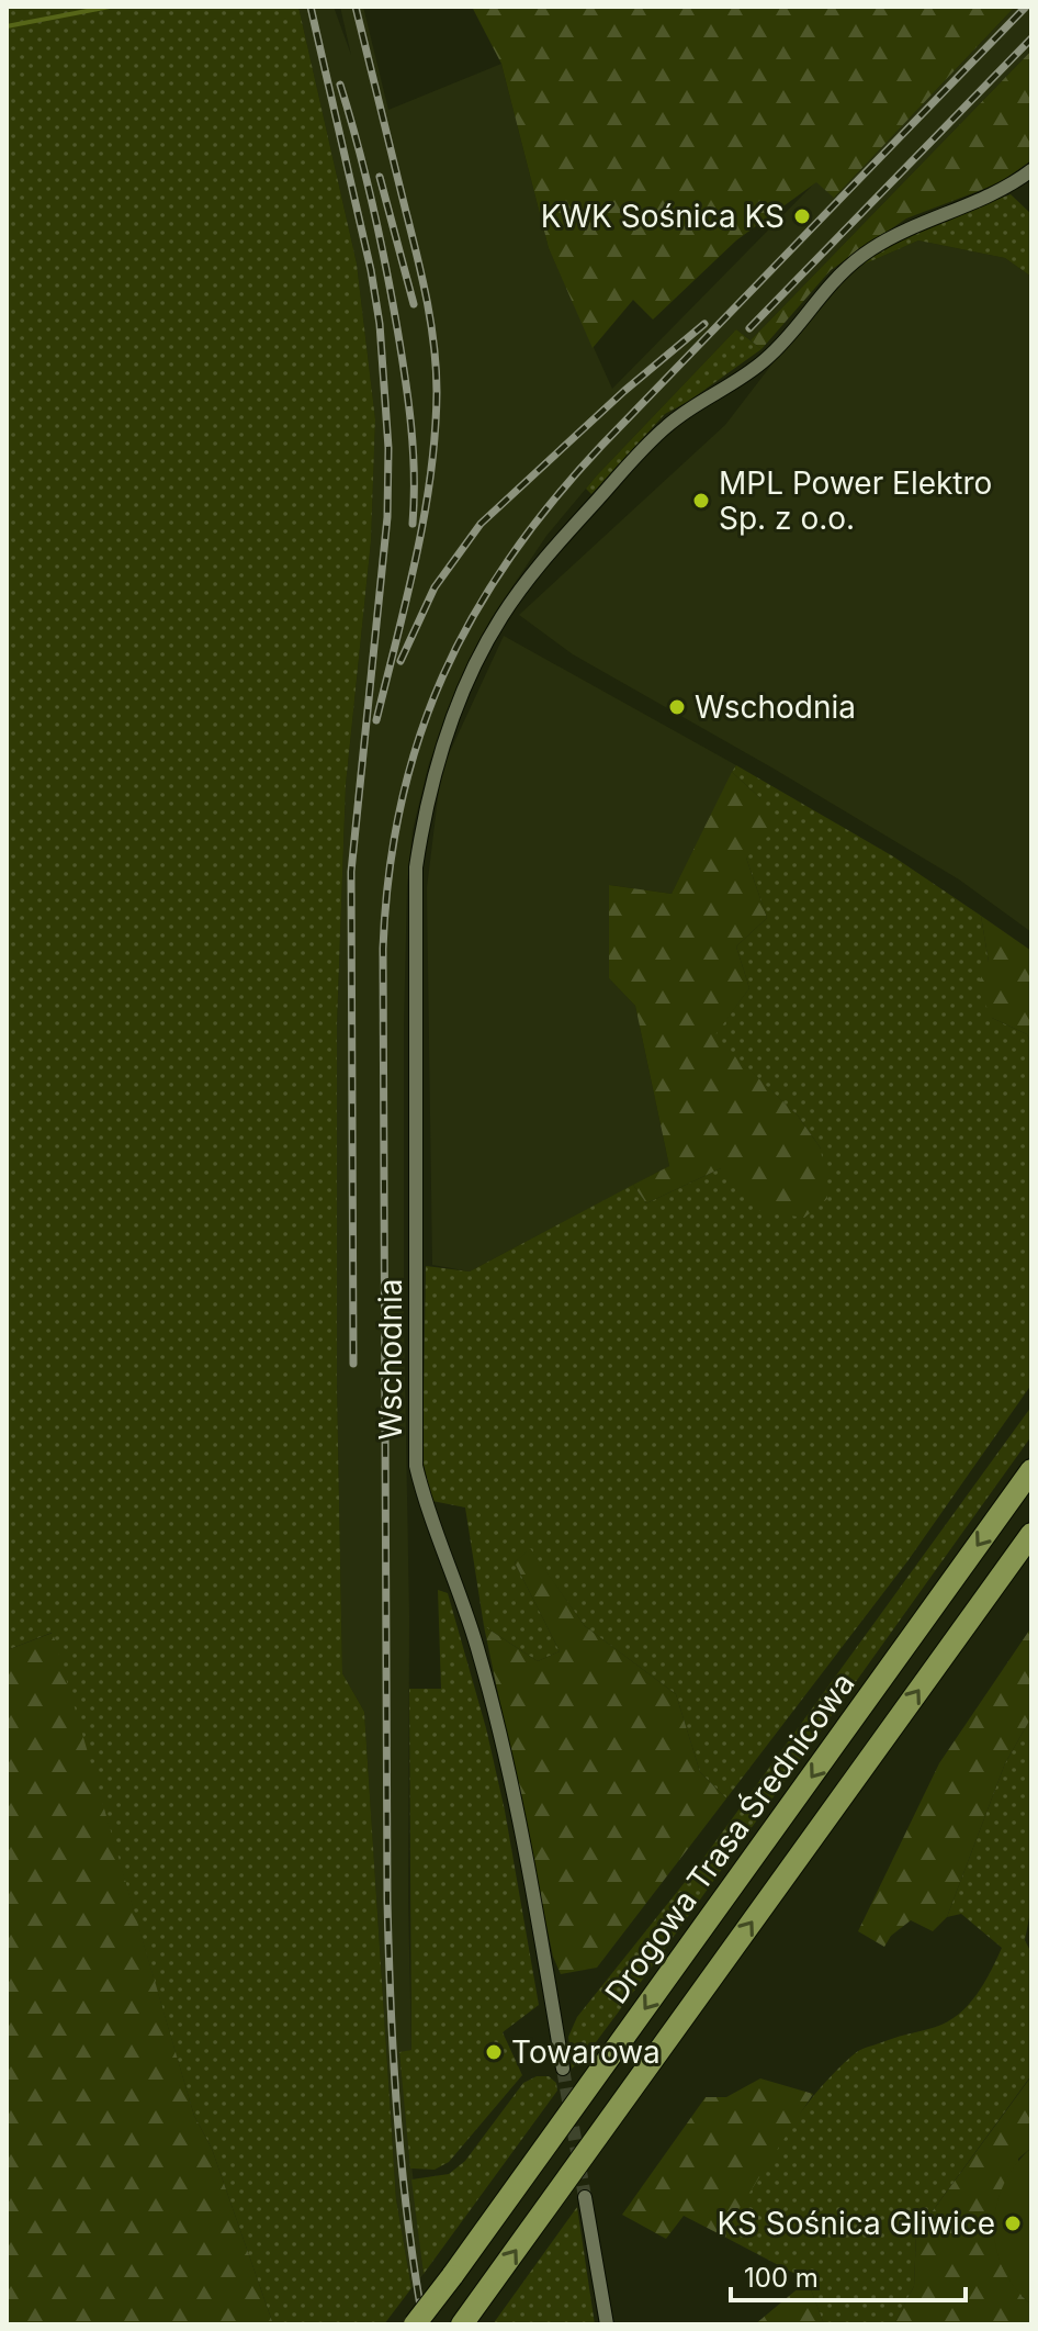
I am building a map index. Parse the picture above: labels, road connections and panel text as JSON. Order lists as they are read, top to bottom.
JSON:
{
  "streets": {
    "main road": ["Drogowa Trasa Średnicowa"],
    "street": ["Wschodnia"]
  },
  "places": [
    "KWK Sośnica KS",
    "MPL Power Elektro Sp. z o.o.",
    "Wschodnia",
    "Towarowa",
    "KS Sośnica Gliwice"
  ],
  "scale_bar": "100 m"
}
